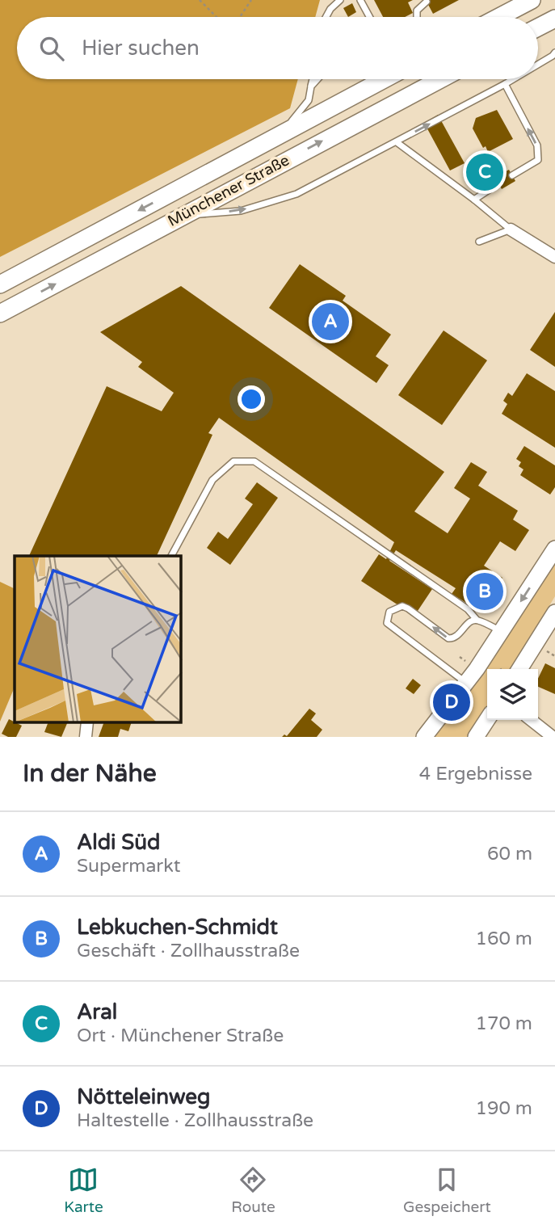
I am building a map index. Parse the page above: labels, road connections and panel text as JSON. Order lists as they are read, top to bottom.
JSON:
{
  "streets": {
    "main road": ["Münchener Straße"]
  },
  "page": {
    "search": "Hier suchen",
    "pins": [
      "C",
      "A",
      "B",
      "D"
    ],
    "heading": ["In der Nähe", "4 Ergebnisse"],
    "list": [
      {
        "mark": "A",
        "name": "Aldi Süd",
        "note": "Supermarkt",
        "value": "60 m"
      },
      {
        "mark": "B",
        "name": "Lebkuchen-Schmidt",
        "note": "Geschäft · Zollhausstraße",
        "value": "160 m"
      },
      {
        "mark": "C",
        "name": "Aral",
        "note": "Ort · Münchener Straße",
        "value": "170 m"
      },
      {
        "mark": "D",
        "name": "Nötteleinweg",
        "note": "Haltestelle · Zollhausstraße",
        "value": "190 m"
      }
    ],
    "nav": ["Karte", "Route", "Gespeichert"]
  }
}
